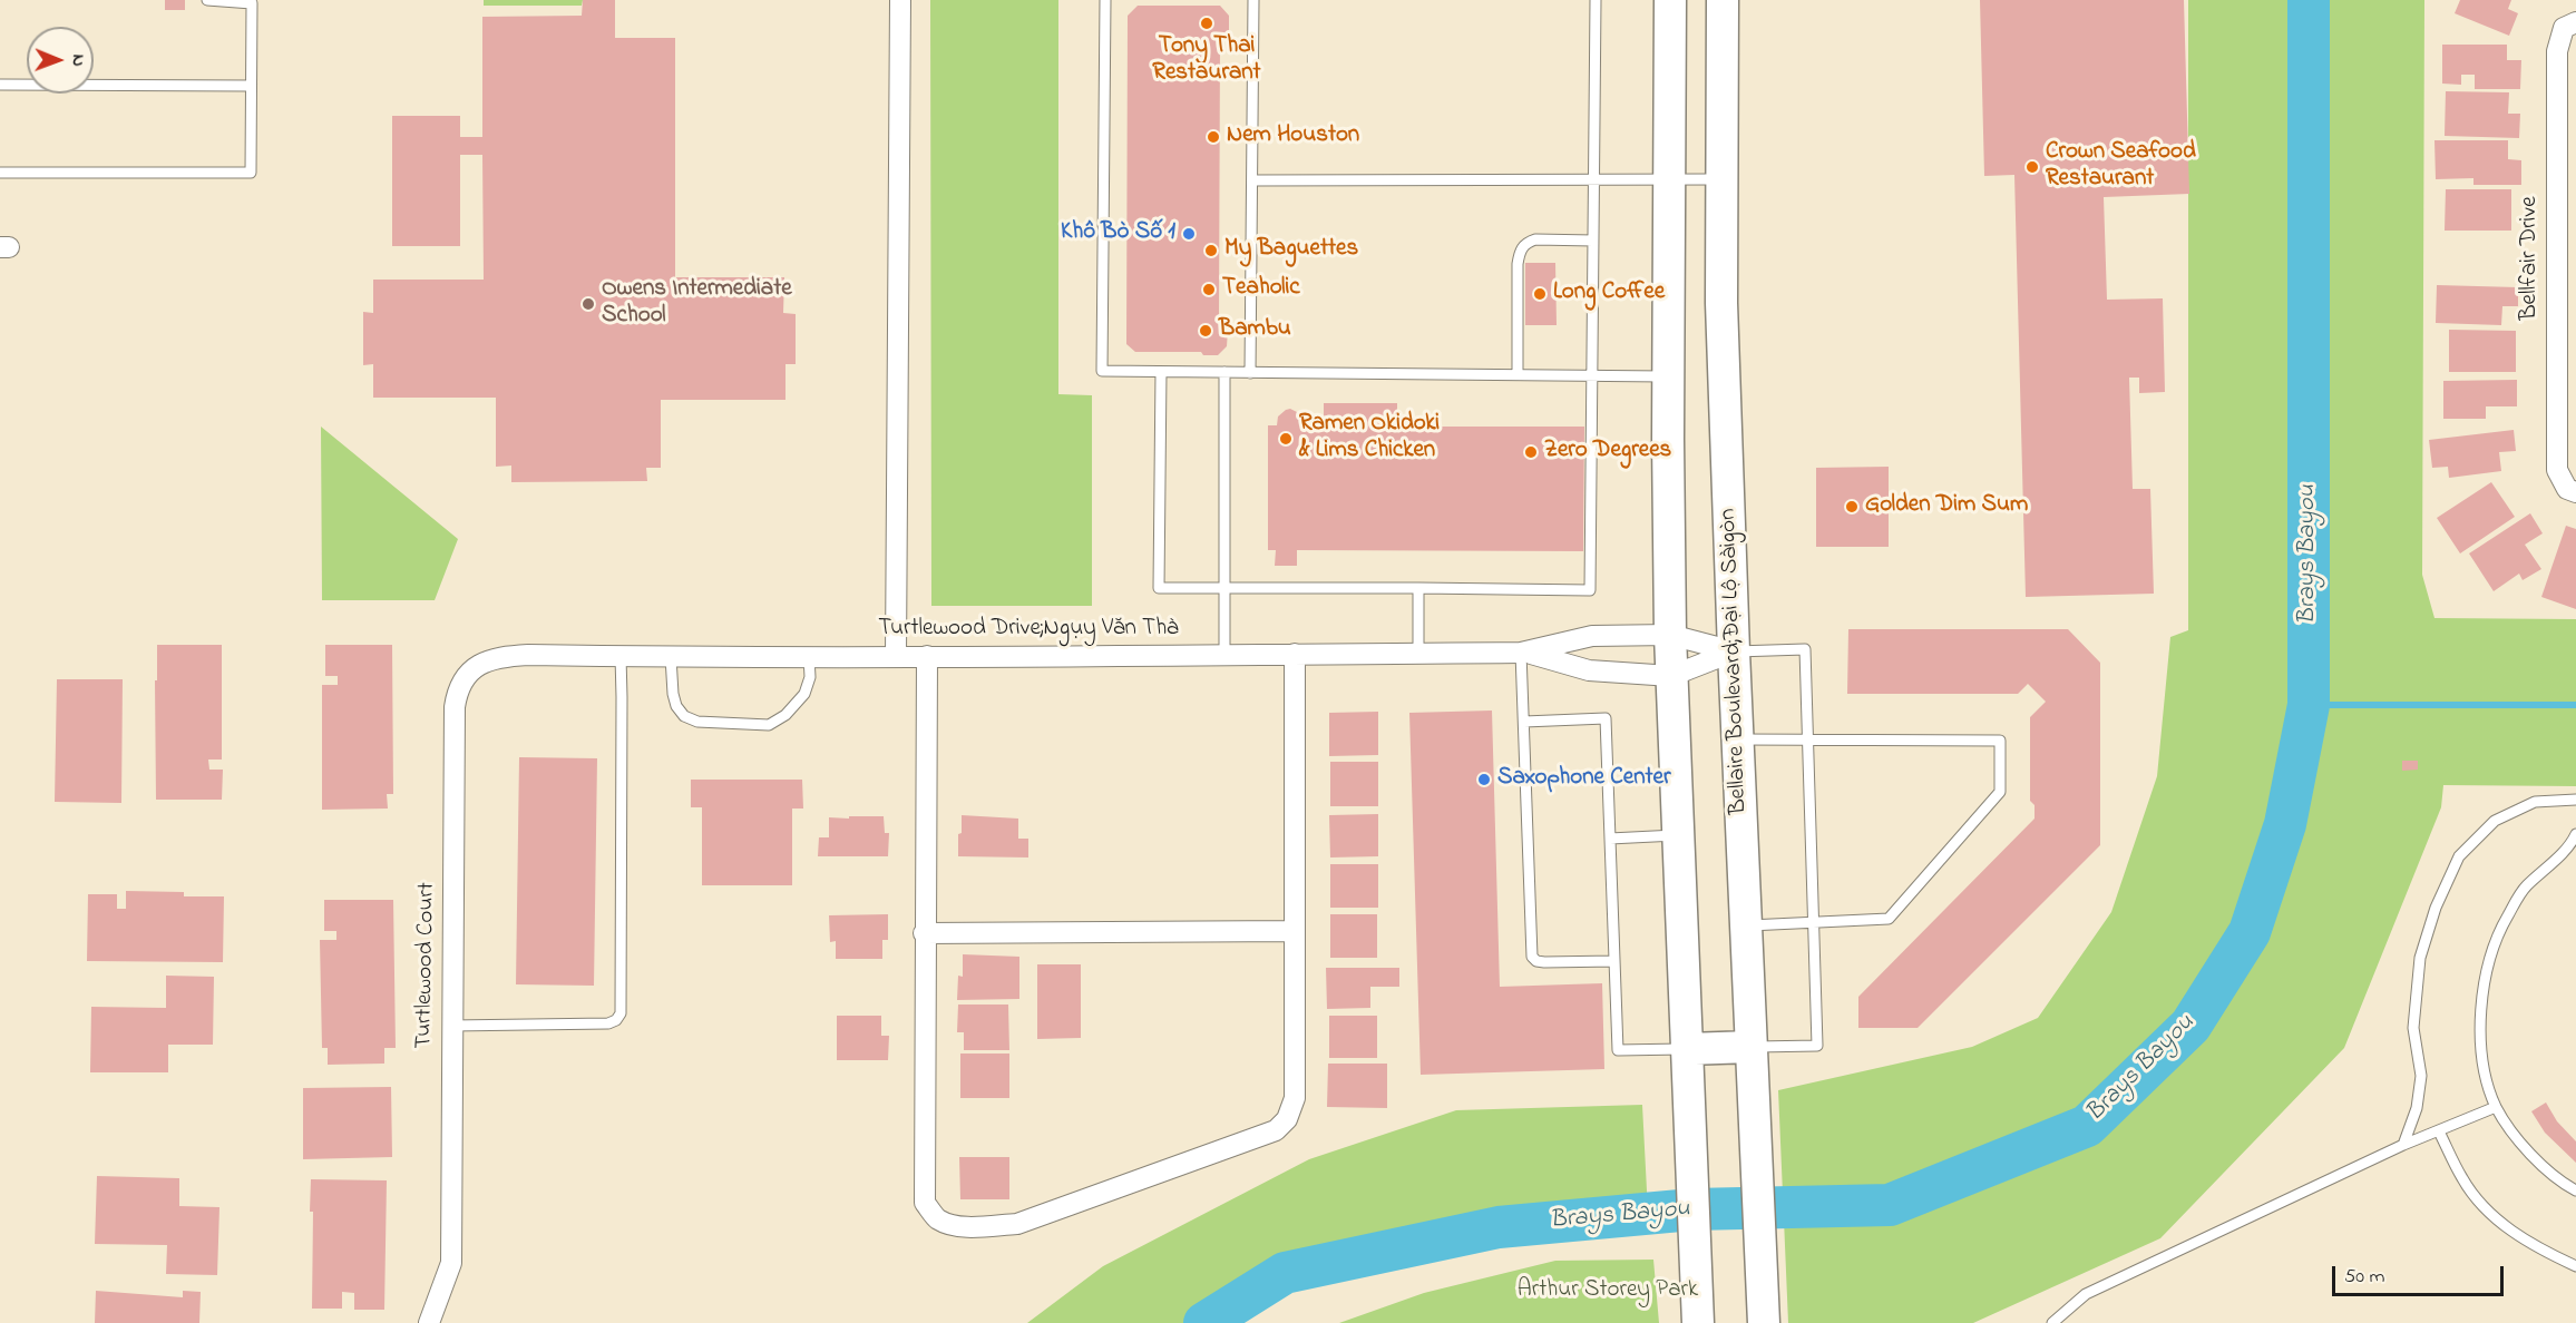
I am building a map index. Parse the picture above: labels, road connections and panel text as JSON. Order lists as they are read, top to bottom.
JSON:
{
  "streets": {
    "main road": ["Bellaire Boulevard;Đại Lộ Sàigòn"],
    "street": ["Bellfair Drive", "Turtlewood Drive;Ngụy Văn Thà", "Turtlewood Court"]
  },
  "crossings": [
    ["Turtlewood Drive;Ngụy Văn Thà", "Bellaire Boulevard;Đại Lộ Sàigòn"],
    ["Turtlewood Drive;Ngụy Văn Thà", "Turtlewood Court"]
  ],
  "water": ["Brays Bayou"],
  "parks": ["Arthur Storey Park"],
  "places": [
    "Tony Thai Restaurant",
    "Nem Houston",
    "Crown Seafood Restaurant",
    "Khô Bò Số 1",
    "My Baguettes",
    "Teaholic",
    "Long Coffee",
    "Owens Intermediate School",
    "Bambu",
    "Ramen Okidoki & Lims Chicken",
    "Zero Degrees",
    "Golden Dim Sum",
    "Saxophone Center"
  ],
  "scale_bar": "50 m",
  "north": "right"
}
